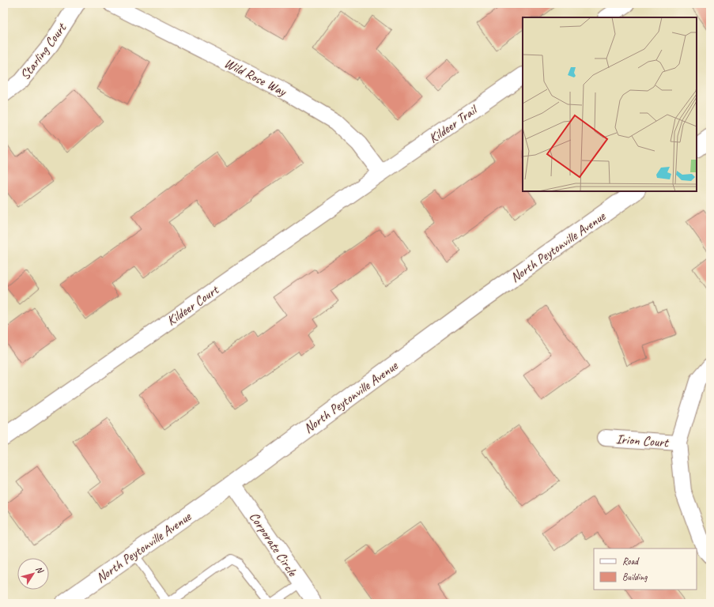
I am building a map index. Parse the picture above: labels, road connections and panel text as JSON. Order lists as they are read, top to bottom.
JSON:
{
  "streets": {
    "street": [
      "Starling Court",
      "Wild Rose Way",
      "Kildeer Trail",
      "North Peytonville Avenue",
      "Kildeer Court",
      "Irion Court",
      "Corporate Circle"
    ]
  },
  "crossings": [
    ["Wild Rose Way", "Kildeer Trail"],
    ["Wild Rose Way", "Kildeer Court"],
    ["Kildeer Trail", "Kildeer Court"],
    ["North Peytonville Avenue", "Corporate Circle"]
  ],
  "legend": ["Road", "Building"],
  "north": "top right"
}
